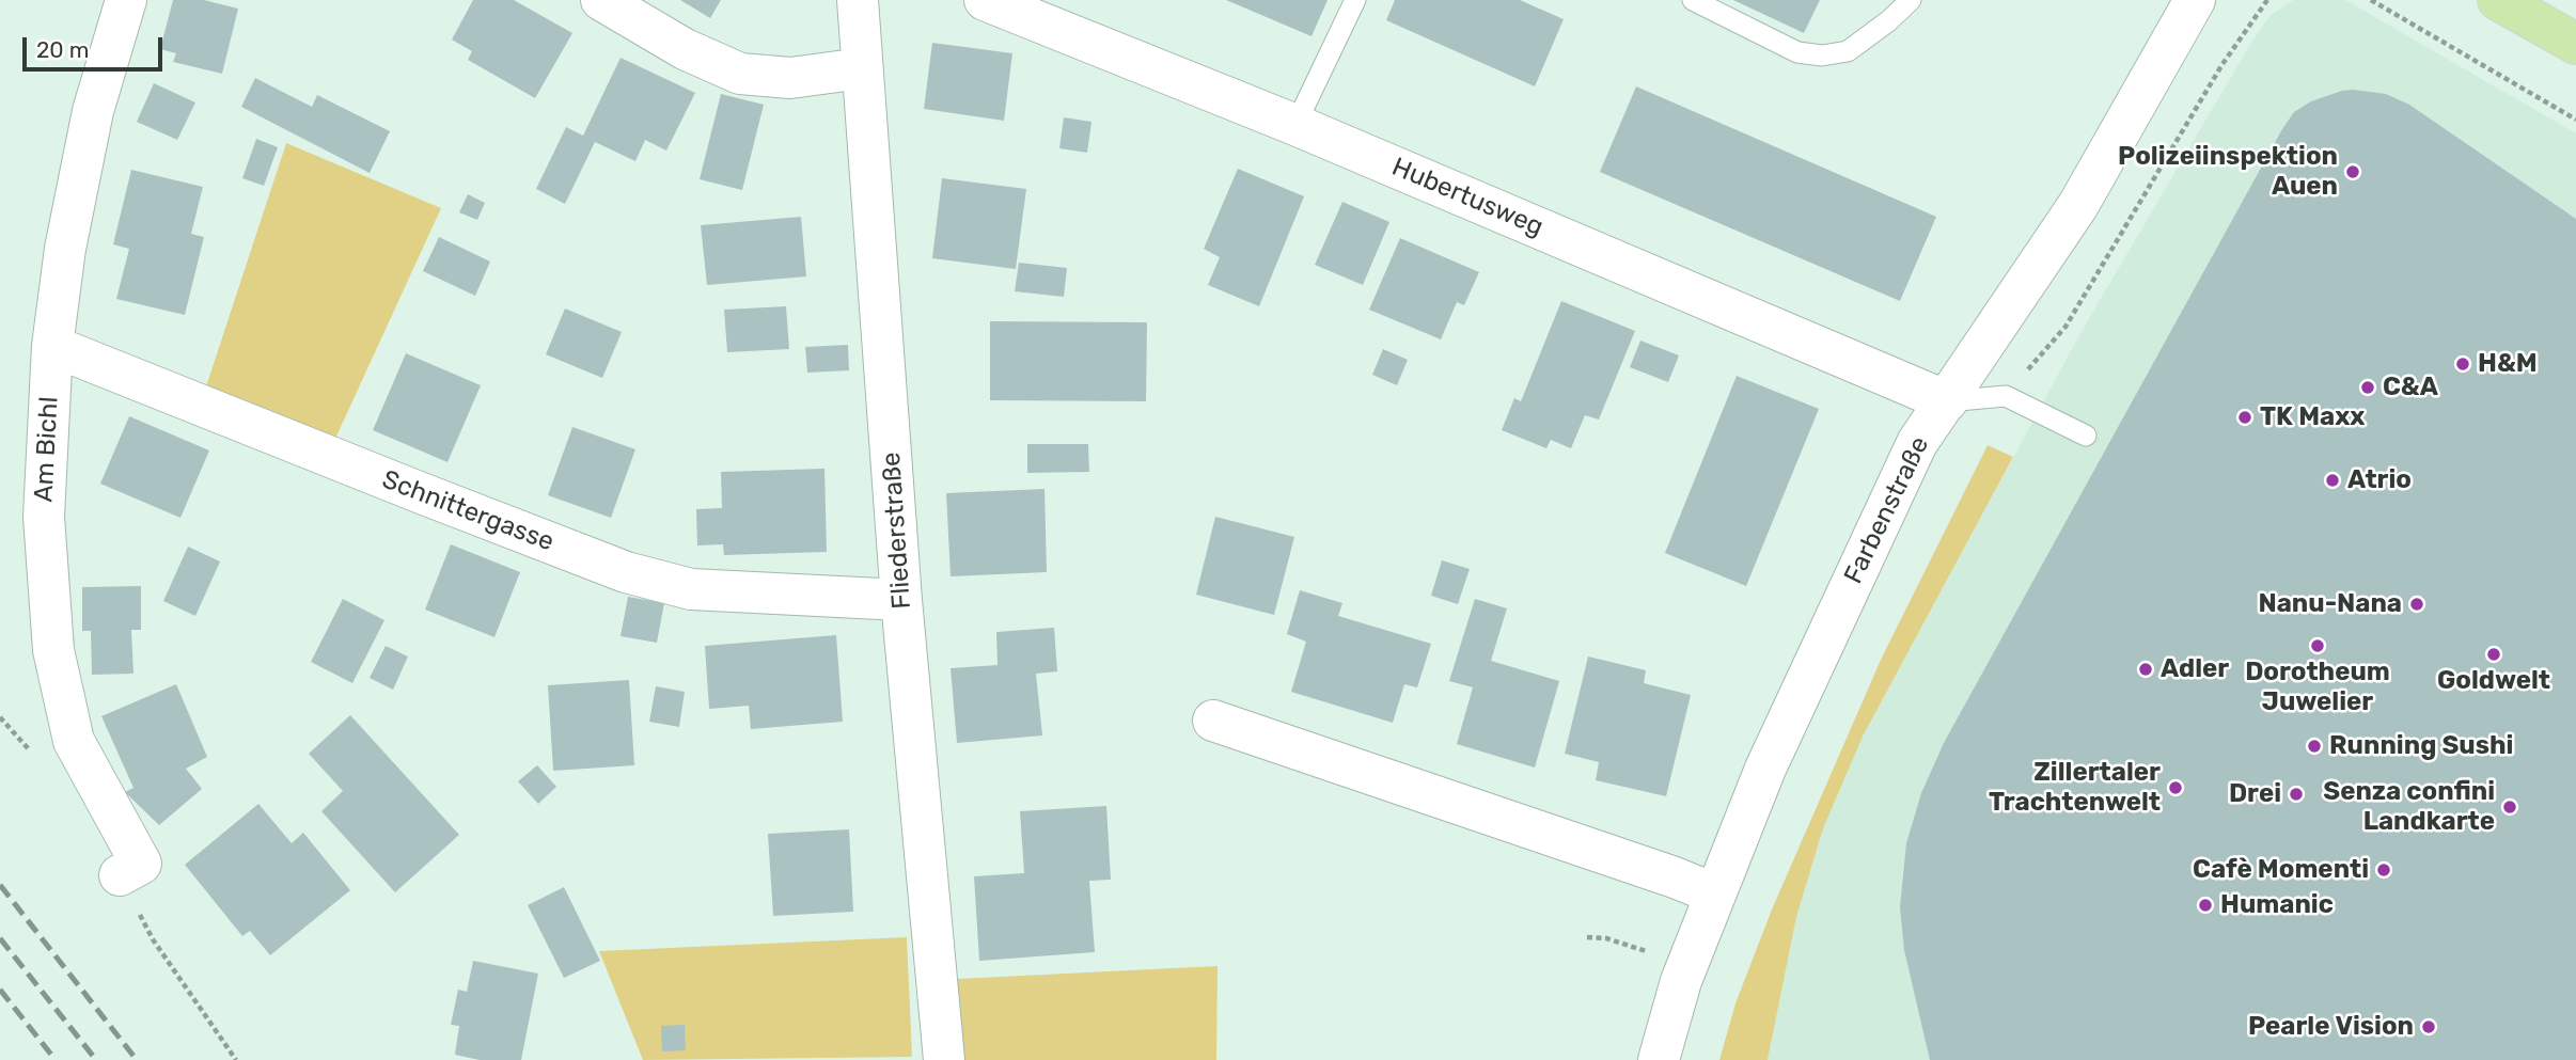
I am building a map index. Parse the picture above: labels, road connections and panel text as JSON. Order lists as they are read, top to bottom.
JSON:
{
  "streets": {
    "street": [
      "Hubertusweg",
      "Am Bichl",
      "Farbenstraße",
      "Schnittergasse",
      "Fliederstraße"
    ]
  },
  "crossings": [
    ["Hubertusweg", "Farbenstraße"],
    ["Am Bichl", "Schnittergasse"],
    ["Schnittergasse", "Fliederstraße"]
  ],
  "places": [
    "Polizeiinspektion Auen",
    "H&M",
    "C&A",
    "TK Maxx",
    "Atrio",
    "Nanu-Nana",
    "Dorotheum Juwelier",
    "Goldwelt",
    "Adler",
    "Running Sushi",
    "Zillertaler Trachtenwelt",
    "Drei",
    "Senza confini Landkarte",
    "Cafè Momenti",
    "Humanic",
    "Pearle Vision"
  ],
  "scale_bar": "20 m"
}
